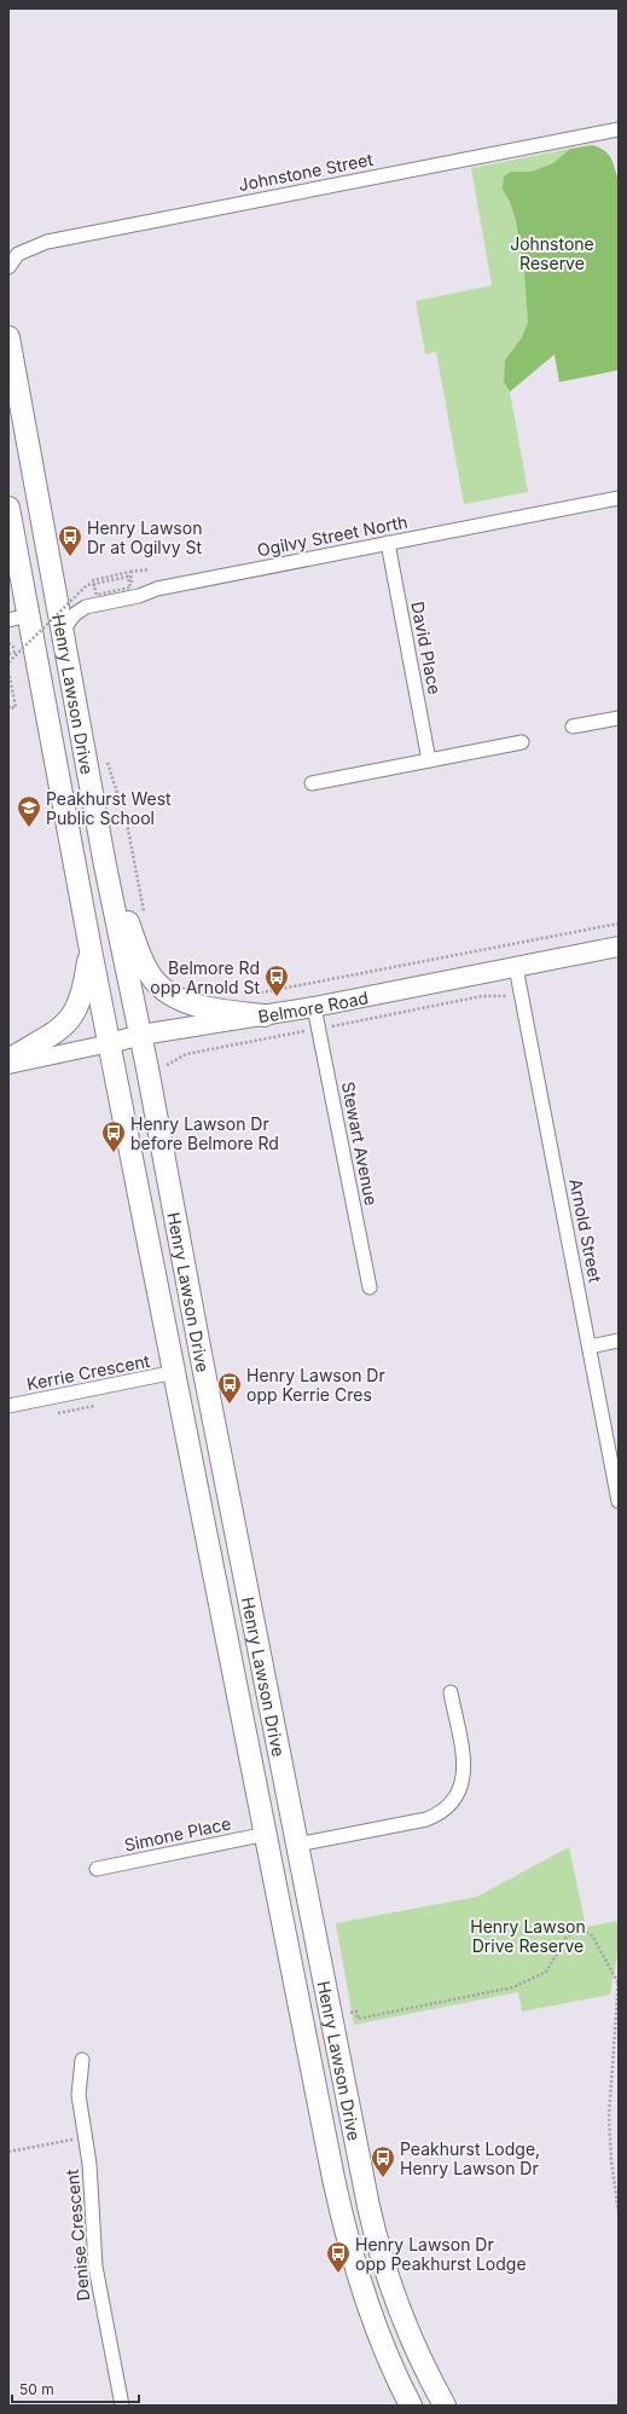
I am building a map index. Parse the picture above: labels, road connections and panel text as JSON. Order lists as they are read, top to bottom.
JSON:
{
  "streets": {
    "main road": ["Henry Lawson Drive", "Belmore Road"],
    "street": [
      "Johnstone Street",
      "Ogilvy Street North",
      "David Place",
      "Stewart Avenue",
      "Arnold Street",
      "Kerrie Crescent",
      "Simone Place",
      "Denise Crescent"
    ]
  },
  "crossings": [
    ["Ogilvy Street North", "David Place"],
    ["Ogilvy Street North", "Henry Lawson Drive"],
    ["Henry Lawson Drive", "Belmore Road"],
    ["Henry Lawson Drive", "Kerrie Crescent"],
    ["Henry Lawson Drive", "Simone Place"],
    ["Belmore Road", "Stewart Avenue"],
    ["Belmore Road", "Arnold Street"]
  ],
  "parks": ["Johnstone Reserve", "Henry Lawson Drive Reserve"],
  "places": {
    "bus stop": [
      "Henry Lawson Dr at Ogilvy St",
      "Belmore Rd opp Arnold St",
      "Henry Lawson Dr before Belmore Rd",
      "Henry Lawson Dr opp Kerrie Cres",
      "Peakhurst Lodge, Henry Lawson Dr",
      "Henry Lawson Dr opp Peakhurst Lodge"
    ],
    "school or university": ["Peakhurst West Public School"]
  },
  "scale_bar": "50 m"
}
